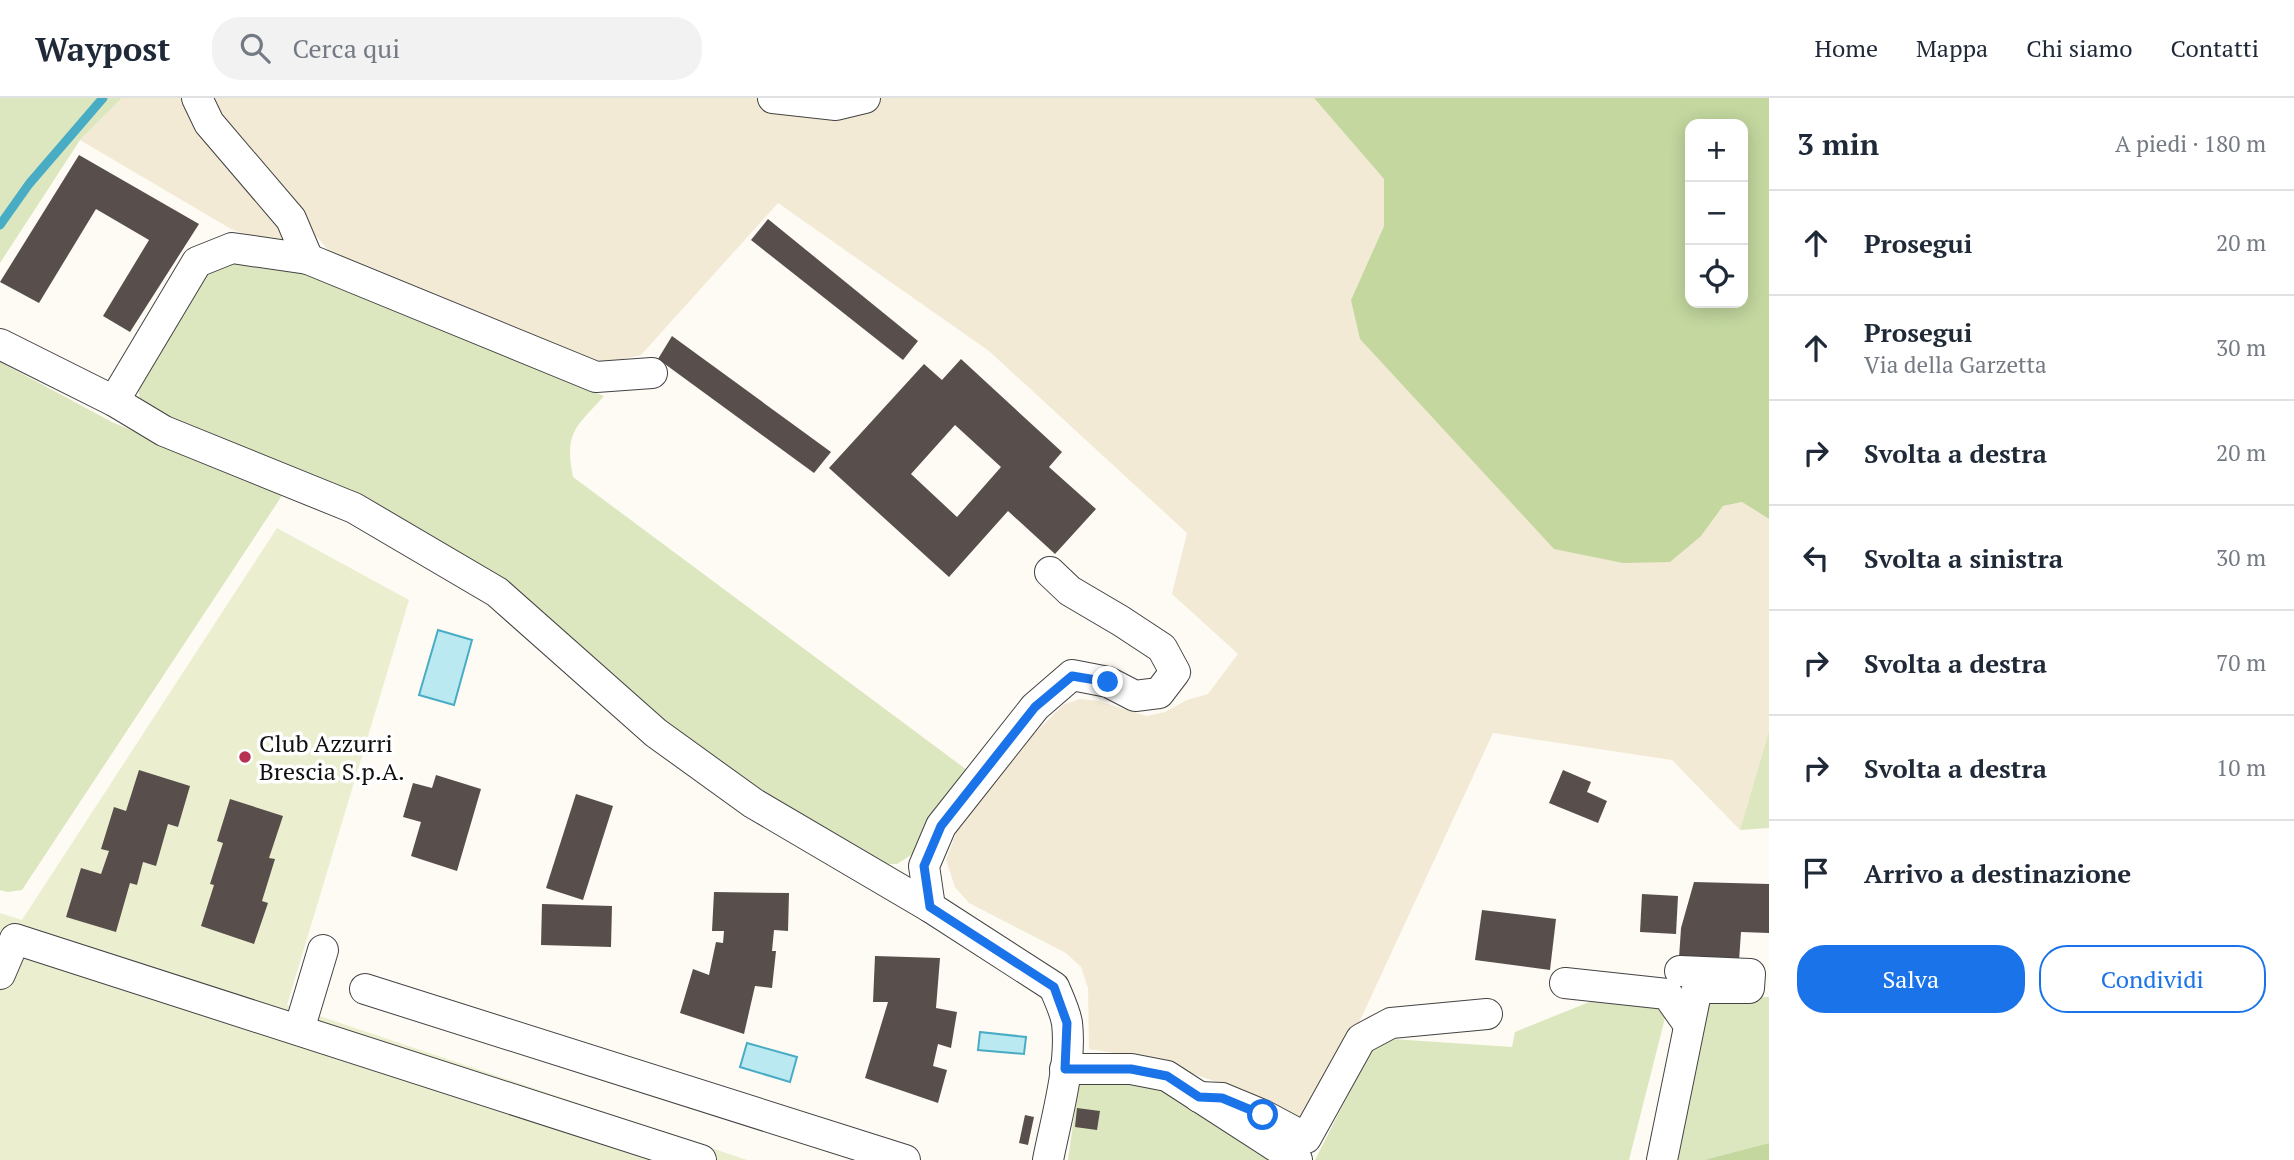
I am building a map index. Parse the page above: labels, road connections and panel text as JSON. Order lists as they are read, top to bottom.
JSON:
{
  "places": ["Club Azzurri Brescia S.p.A."],
  "page": {
    "header": "Waypost",
    "search": "Cerca qui",
    "nav": [
      "Home",
      "Mappa",
      "Chi siamo",
      "Contatti"
    ],
    "heading": ["3 min", "A piedi · 180 m"],
    "map_buttons": ["+", "−"],
    "list": [
      ["Prosegui", "20 m"],
      ["Prosegui", "Via della Garzetta", "30 m"],
      ["Svolta a destra", "20 m"],
      ["Svolta a sinistra", "30 m"],
      ["Svolta a destra", "70 m"],
      ["Svolta a destra", "10 m"],
      "Arrivo a destinazione"
    ],
    "buttons": ["Salva", "Condividi"]
  }
}
